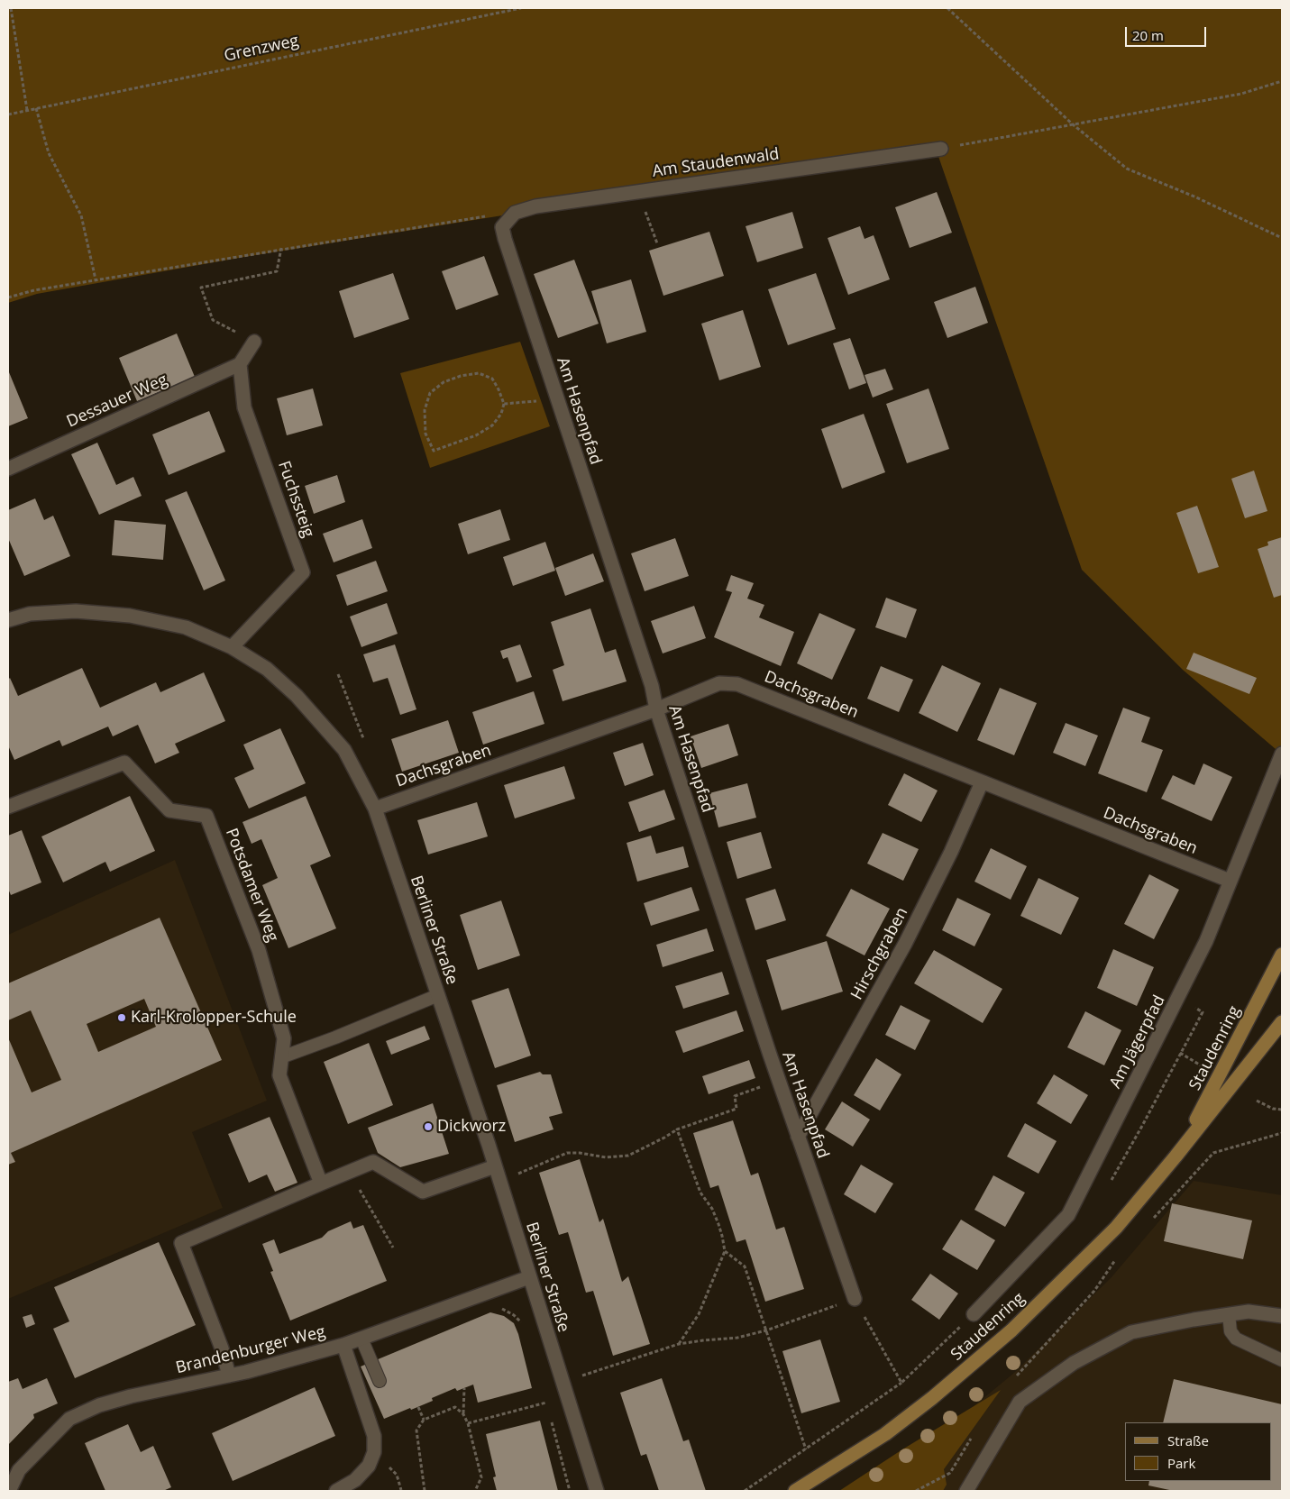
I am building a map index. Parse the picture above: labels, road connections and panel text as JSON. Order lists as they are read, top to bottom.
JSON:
{
  "streets": {
    "main road": ["Staudenring"],
    "street": [
      "Am Staudenwald",
      "Dessauer Weg",
      "Am Hasenpfad",
      "Fuchssteig",
      "Dachsgraben",
      "Potsdamer Weg",
      "Berliner Straße",
      "Hirschgraben",
      "Am Jägerpfad",
      "Brandenburger Weg"
    ],
    "path": ["Grenzweg"]
  },
  "crossings": [
    ["Am Staudenwald", "Am Hasenpfad"],
    ["Dessauer Weg", "Fuchssteig"],
    ["Am Hasenpfad", "Dachsgraben"],
    ["Am Hasenpfad", "Hirschgraben"],
    ["Fuchssteig", "Berliner Straße"],
    ["Dachsgraben", "Berliner Straße"],
    ["Dachsgraben", "Hirschgraben"],
    ["Dachsgraben", "Am Jägerpfad"],
    ["Berliner Straße", "Brandenburger Weg"]
  ],
  "places": ["Karl-Krolopper-Schule", "Dickworz"],
  "legend": ["Straße", "Park"],
  "scale_bar": "20 m"
}
